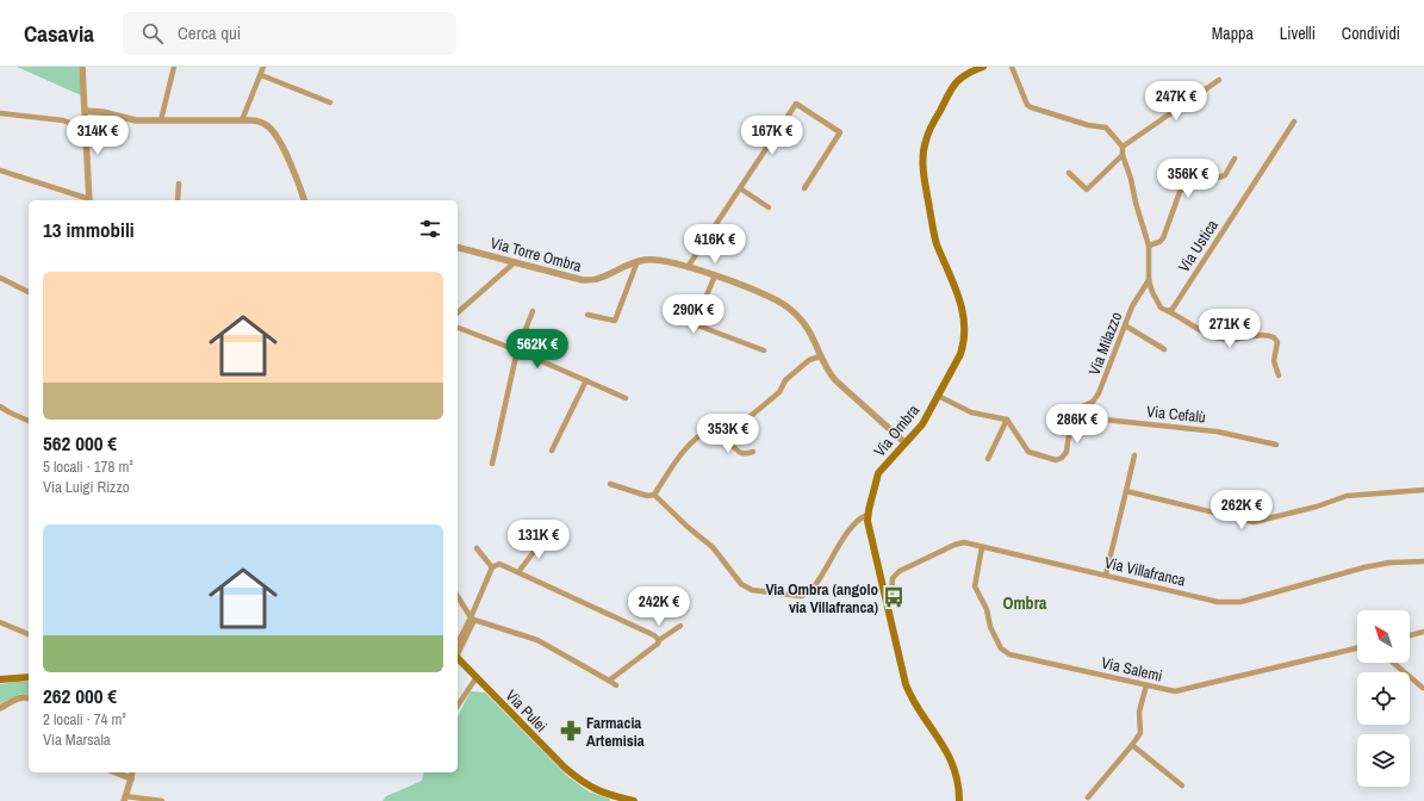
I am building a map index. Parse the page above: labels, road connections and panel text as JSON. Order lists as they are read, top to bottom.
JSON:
{
  "streets": {
    "main road": ["Via Ombra", "Via Pulei"],
    "street": [
      "Via Ustica",
      "Via Torre Ombra",
      "Via Milazzo",
      "Via Cefalù",
      "Via Villafranca",
      "Via Salemi"
    ]
  },
  "crossings": [
    ["Via Torre Ombra", "Via Ombra"],
    ["Via Milazzo", "Via Cefalù"],
    ["Via Ombra", "Via Villafranca"],
    ["Via Villafranca", "Via Salemi"]
  ],
  "districts": ["Ombra"],
  "places": {
    "bus stop": ["Via Ombra (angolo via Villafranca)"],
    "pharmacy": ["Farmacia Artemisia"]
  },
  "north": "top left",
  "page": {
    "header": "Casavia",
    "search": "Cerca qui",
    "nav": ["Mappa", "Livelli", "Condividi"],
    "price": [
      "247K €",
      "314K €",
      "167K €",
      "356K €",
      "416K €",
      "290K €",
      "271K €",
      "562K €",
      "286K €",
      "353K €",
      "262K €",
      "131K €",
      "242K €"
    ],
    "heading": "13 immobili",
    "list": [
      {
        "name": "562 000 €",
        "note": "5 locali · 178 m² · Via Luigi Rizzo"
      },
      {
        "name": "262 000 €",
        "note": "2 locali · 74 m² · Via Marsala"
      }
    ]
  }
}
